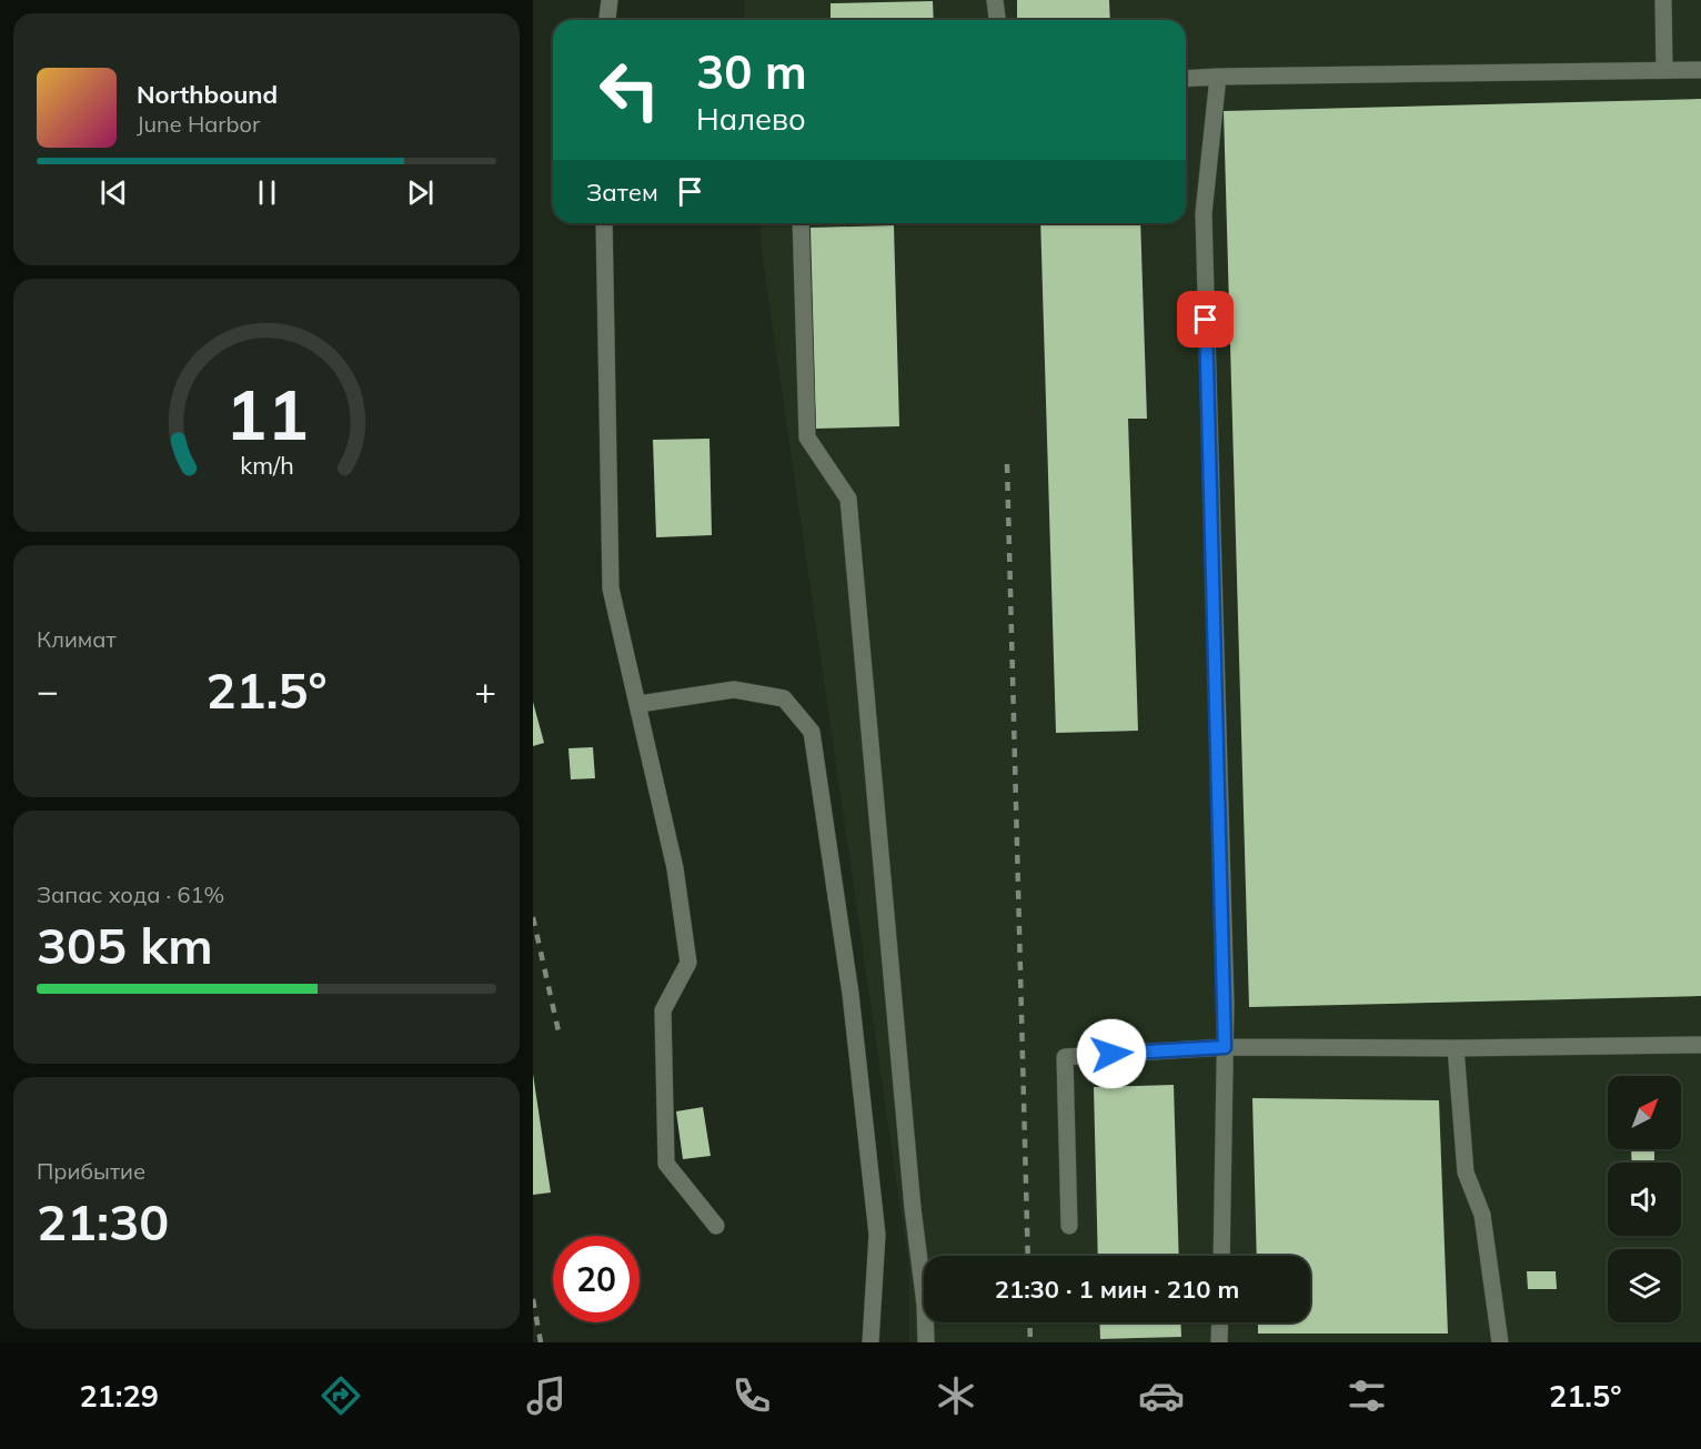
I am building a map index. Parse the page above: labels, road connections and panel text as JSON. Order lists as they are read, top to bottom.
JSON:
{
  "north": "top right",
  "page": {
    "turn": ["30 m", "Налево"],
    "song": ["Northbound", "June Harbor"],
    "then": "Затем",
    "tile": [
      "Климат",
      ["Запас хода · 61%", "305 km"],
      ["Прибытие", "21:30"]
    ],
    "heat": ["−", "21.5°", "+"],
    "limit": "20",
    "trip": "21:30 · 1 мин · 210 m",
    "tabs": ["21:29", "21.5°"],
    "gauge": ["11", "km/h"]
  }
}
